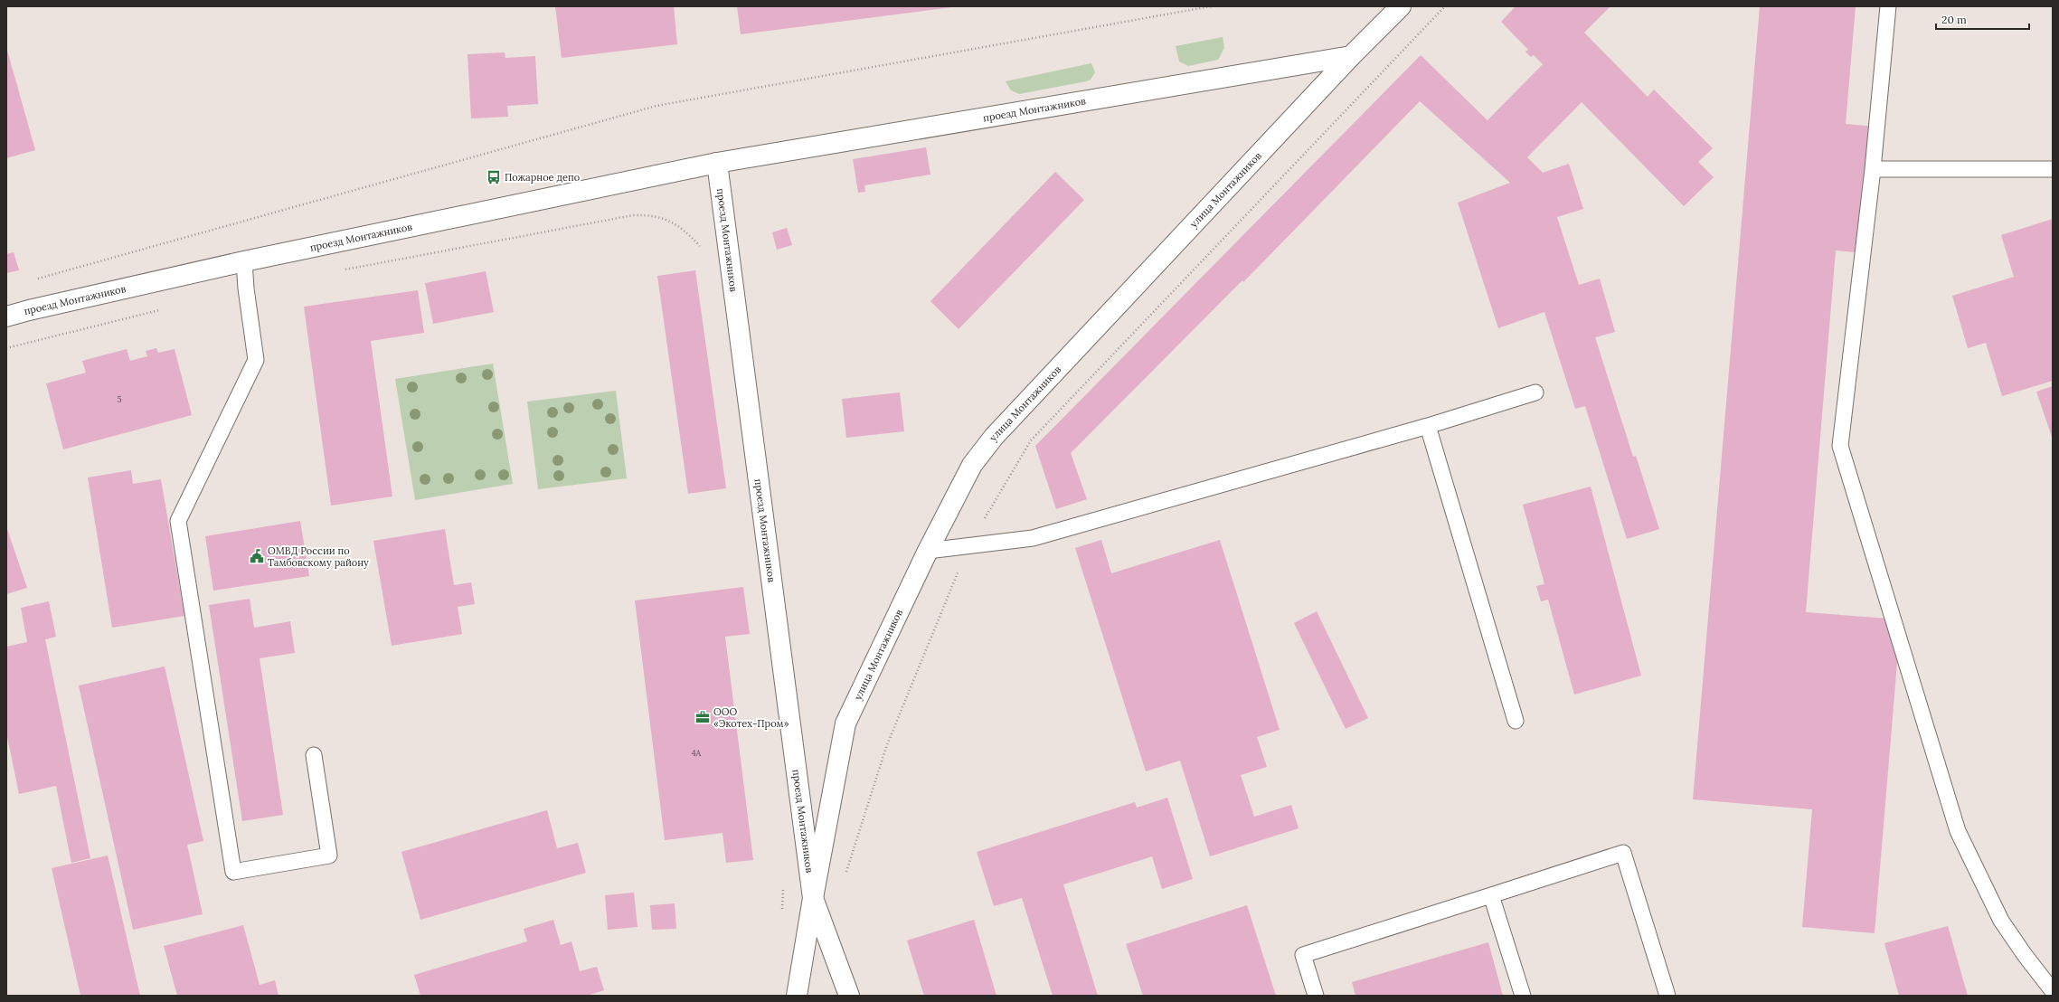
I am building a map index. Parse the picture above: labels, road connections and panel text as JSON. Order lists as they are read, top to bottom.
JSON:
{
  "streets": {
    "street": ["проезд Монтажников", "улица Монтажников"]
  },
  "crossings": [
    ["проезд Монтажников", "улица Монтажников"]
  ],
  "places": {
    "bus stop": ["Пожарное депо"],
    "public building": ["ОМВД России по Тамбовскому району"],
    "office": ["ООО «Экотех-Пром»"]
  },
  "house_numbers": ["5", "4А"],
  "scale_bar": "20 m"
}
